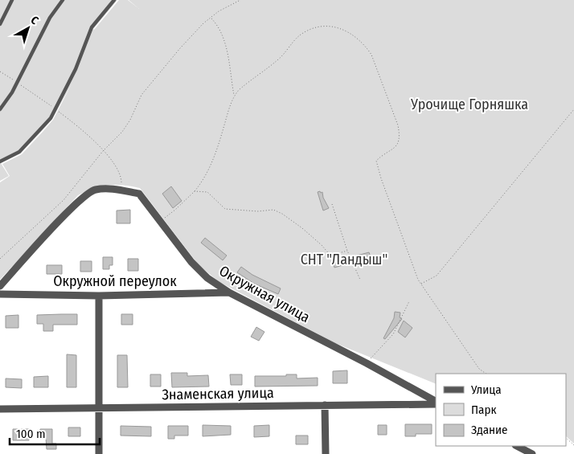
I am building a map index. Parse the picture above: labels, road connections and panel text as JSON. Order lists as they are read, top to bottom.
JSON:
{
  "streets": {
    "street": ["Окружной переулок", "Окружная улица", "Знаменская улица"]
  },
  "crossings": [
    ["Окружной переулок", "Окружная улица"]
  ],
  "parks": ["Урочище Горняшка", "СНТ \"Ландыш\""],
  "legend": ["Улица", "Парк", "Здание"],
  "scale_bar": "100 m",
  "north": "top right"
}
